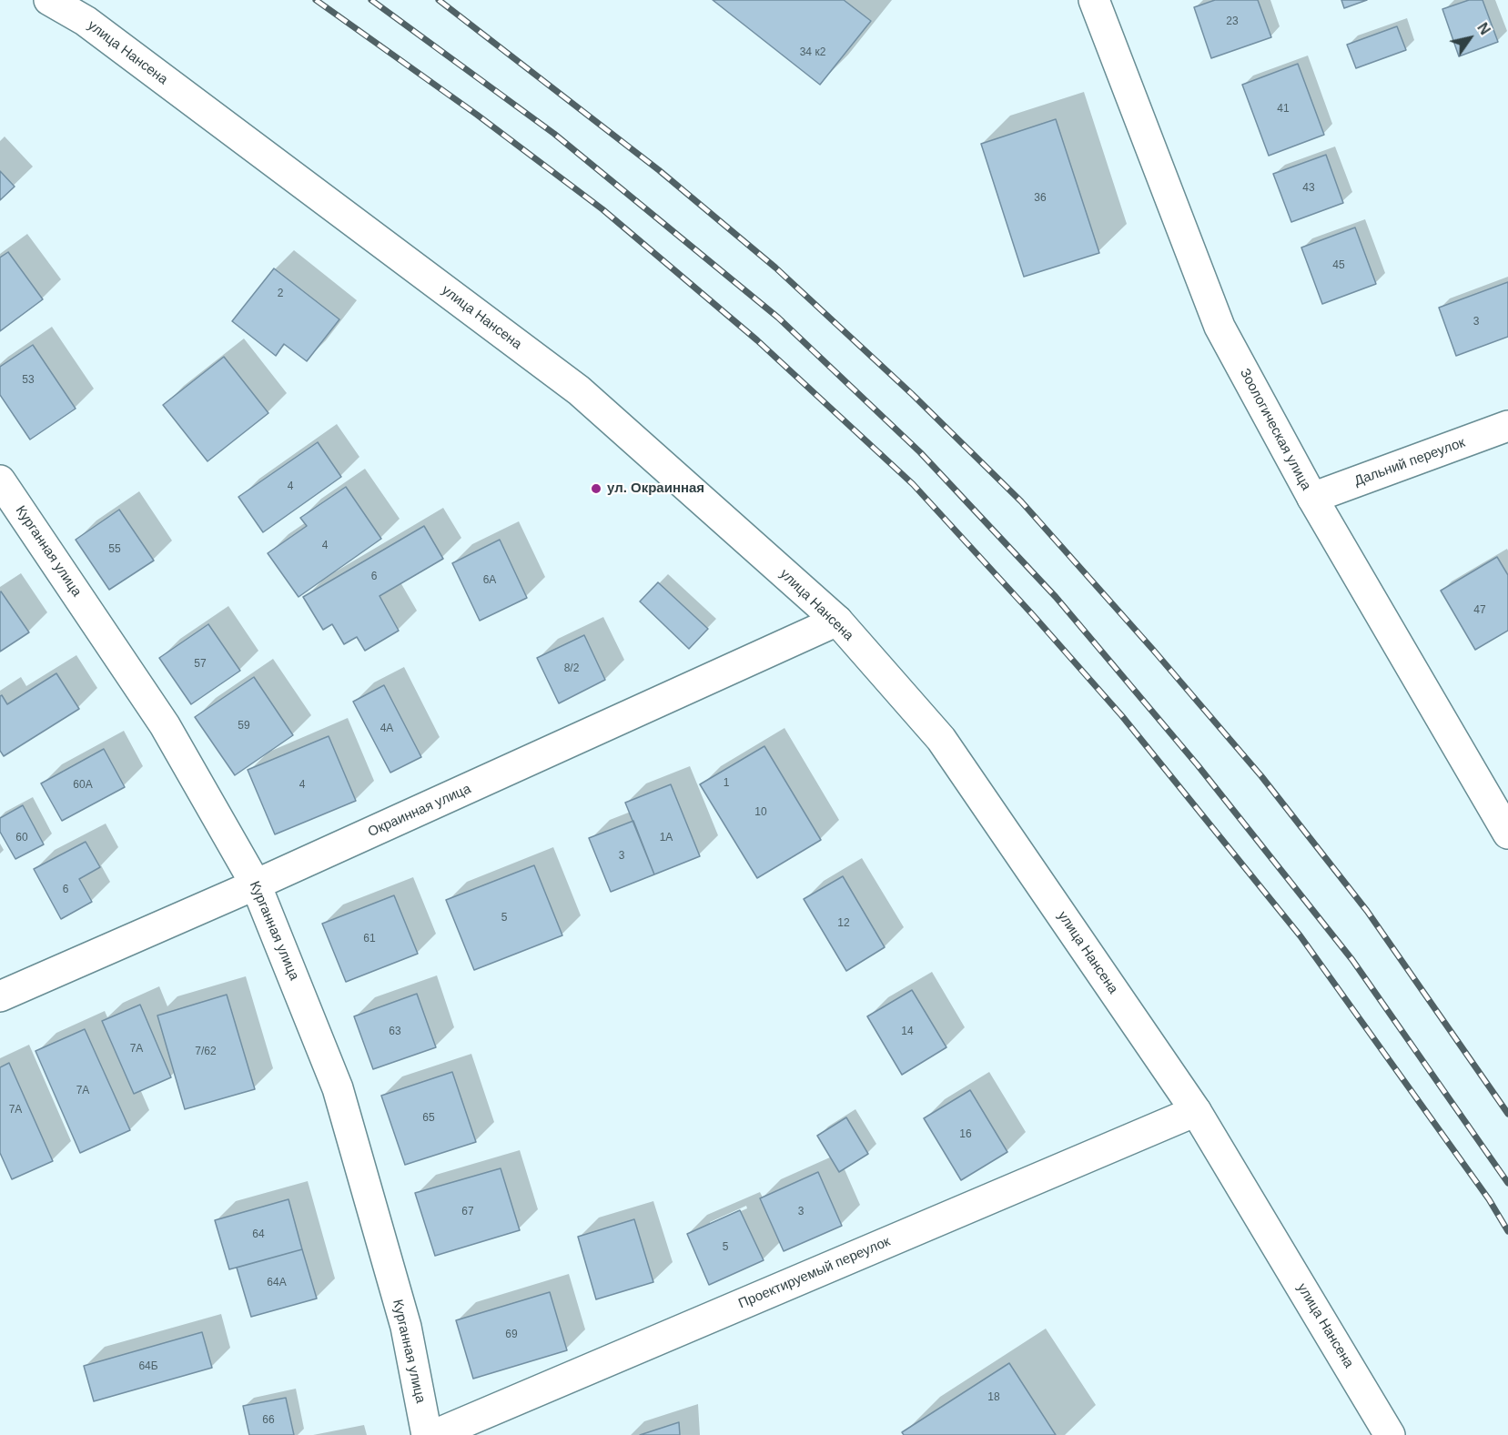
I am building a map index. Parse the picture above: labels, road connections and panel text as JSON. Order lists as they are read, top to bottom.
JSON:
{
  "streets": {
    "main road": [
      "улица Нансена",
      "Зоологическая улица",
      "Дальний переулок",
      "Курганная улица",
      "Окраинная улица",
      "Проектируемый переулок"
    ]
  },
  "crossings": [
    ["улица Нансена", "Окраинная улица"],
    ["улица Нансена", "Проектируемый переулок"],
    ["Зоологическая улица", "Дальний переулок"],
    ["Курганная улица", "Окраинная улица"]
  ],
  "places": ["ул. Окраинная"],
  "house_numbers": [
    "23",
    "34 к2",
    "41",
    "43",
    "36",
    "45",
    "2",
    "3",
    "53",
    "4",
    "4",
    "55",
    "6",
    "6А",
    "47",
    "57",
    "8/2",
    "59",
    "4А",
    "1",
    "60А",
    "4",
    "10",
    "60",
    "1А",
    "3",
    "6",
    "5",
    "12",
    "61",
    "63",
    "14",
    "7А",
    "7/62",
    "7А",
    "7А",
    "65",
    "16",
    "67",
    "3",
    "64",
    "5",
    "64А",
    "69",
    "64Б",
    "18",
    "66"
  ],
  "north": "top right"
}
